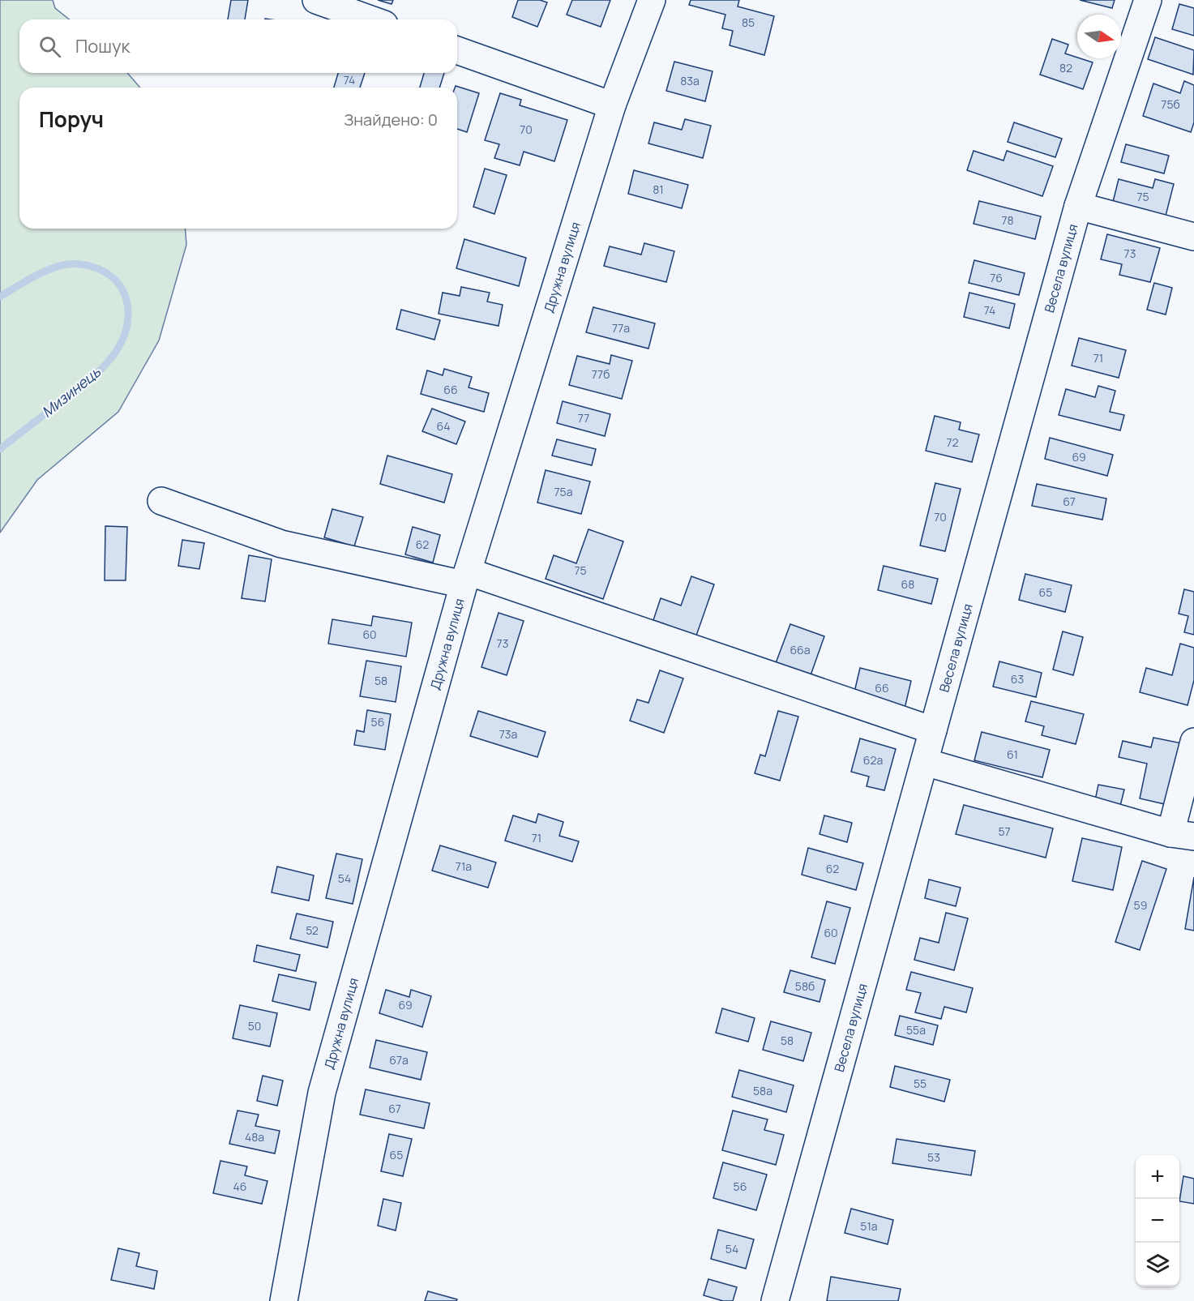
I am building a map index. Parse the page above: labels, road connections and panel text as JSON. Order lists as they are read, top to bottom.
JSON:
{
  "streets": {
    "street": ["Дружна вулиця", "Весела вулиця"]
  },
  "water": ["Мизинець"],
  "house_numbers": [
    "85",
    "82",
    "74",
    "83а",
    "75б",
    "70",
    "81",
    "75",
    "78",
    "73",
    "76",
    "74",
    "77а",
    "71",
    "77б",
    "66",
    "77",
    "64",
    "72",
    "69",
    "75а",
    "67",
    "70",
    "62",
    "75",
    "68",
    "65",
    "60",
    "73",
    "66а",
    "63",
    "58",
    "66",
    "56",
    "73а",
    "61",
    "62а",
    "57",
    "71",
    "71а",
    "62",
    "54",
    "59",
    "52",
    "60",
    "58б",
    "69",
    "50",
    "55а",
    "58",
    "67а",
    "55",
    "58а",
    "67",
    "48а",
    "65",
    "53",
    "46",
    "56",
    "51а",
    "54"
  ],
  "north": "right",
  "page": {
    "search": "Пошук",
    "heading": ["Поруч", "Знайдено: 0"],
    "map_buttons": ["+", "−"]
  }
}
